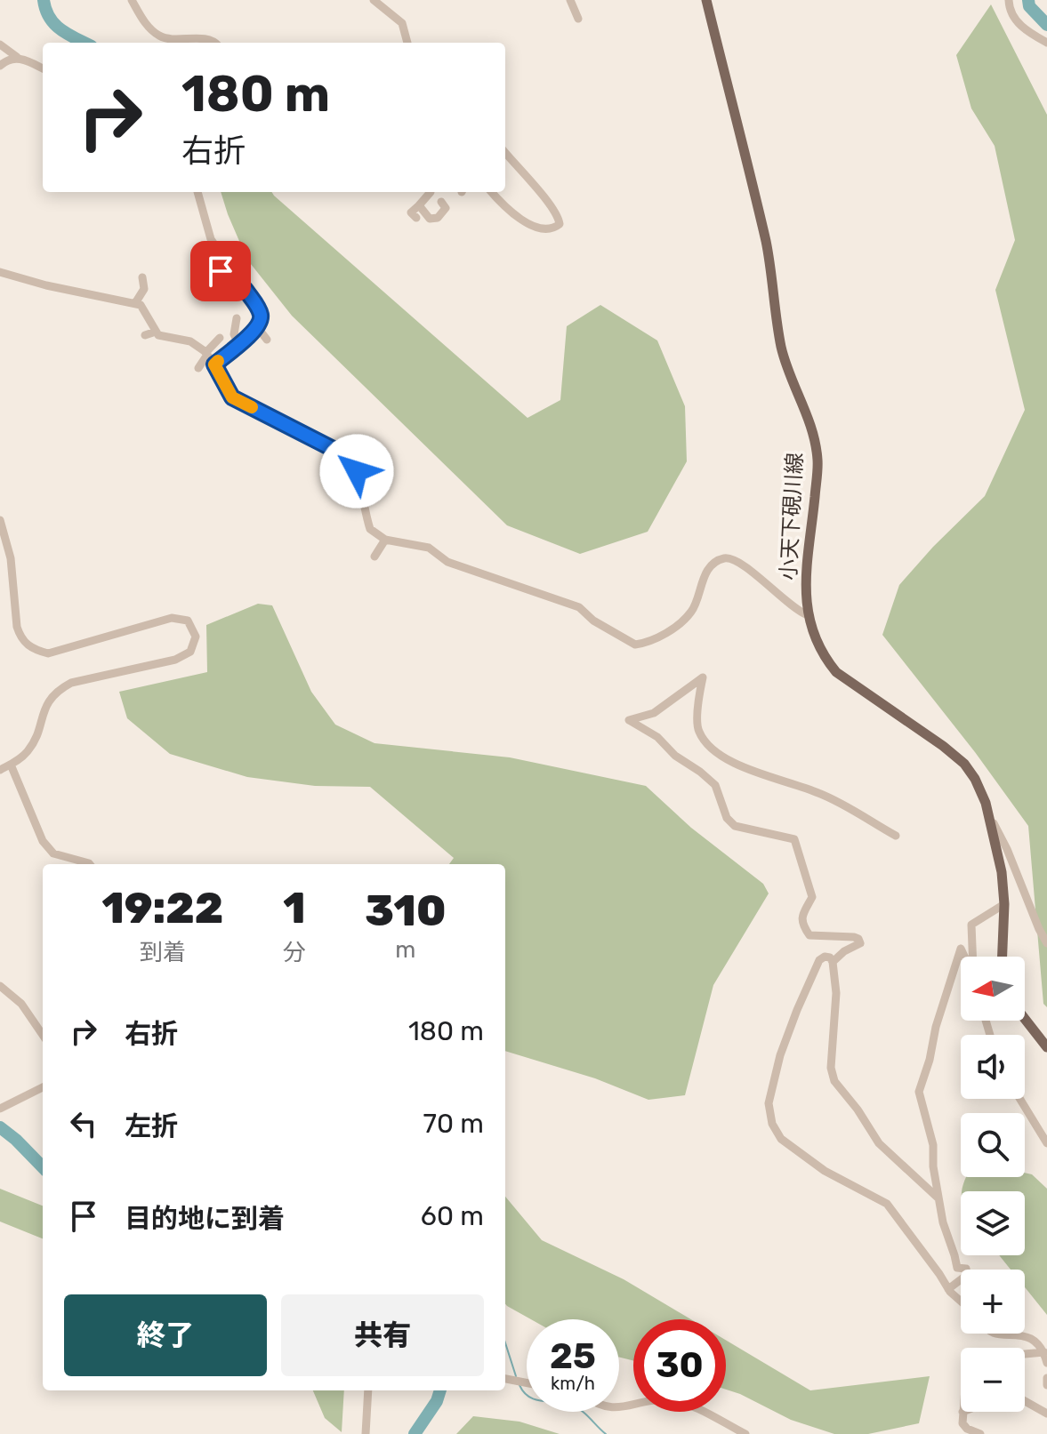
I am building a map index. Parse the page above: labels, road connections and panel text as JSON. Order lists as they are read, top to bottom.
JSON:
{
  "streets": {
    "main road": ["小天下硯川線"]
  },
  "north": "left",
  "page": {
    "turn": ["180 m", "右折"],
    "eta": [
      "19:22",
      "到着",
      "1",
      "分",
      "310",
      "m"
    ],
    "map_buttons": ["+", "−"],
    "list": [
      {
        "name": "右折",
        "value": "180 m"
      },
      {
        "name": "左折",
        "value": "70 m"
      },
      {
        "name": "目的地に到着",
        "value": "60 m"
      }
    ],
    "buttons": ["終了", "共有"],
    "speed": "25 km/h",
    "limit": "30"
  }
}
